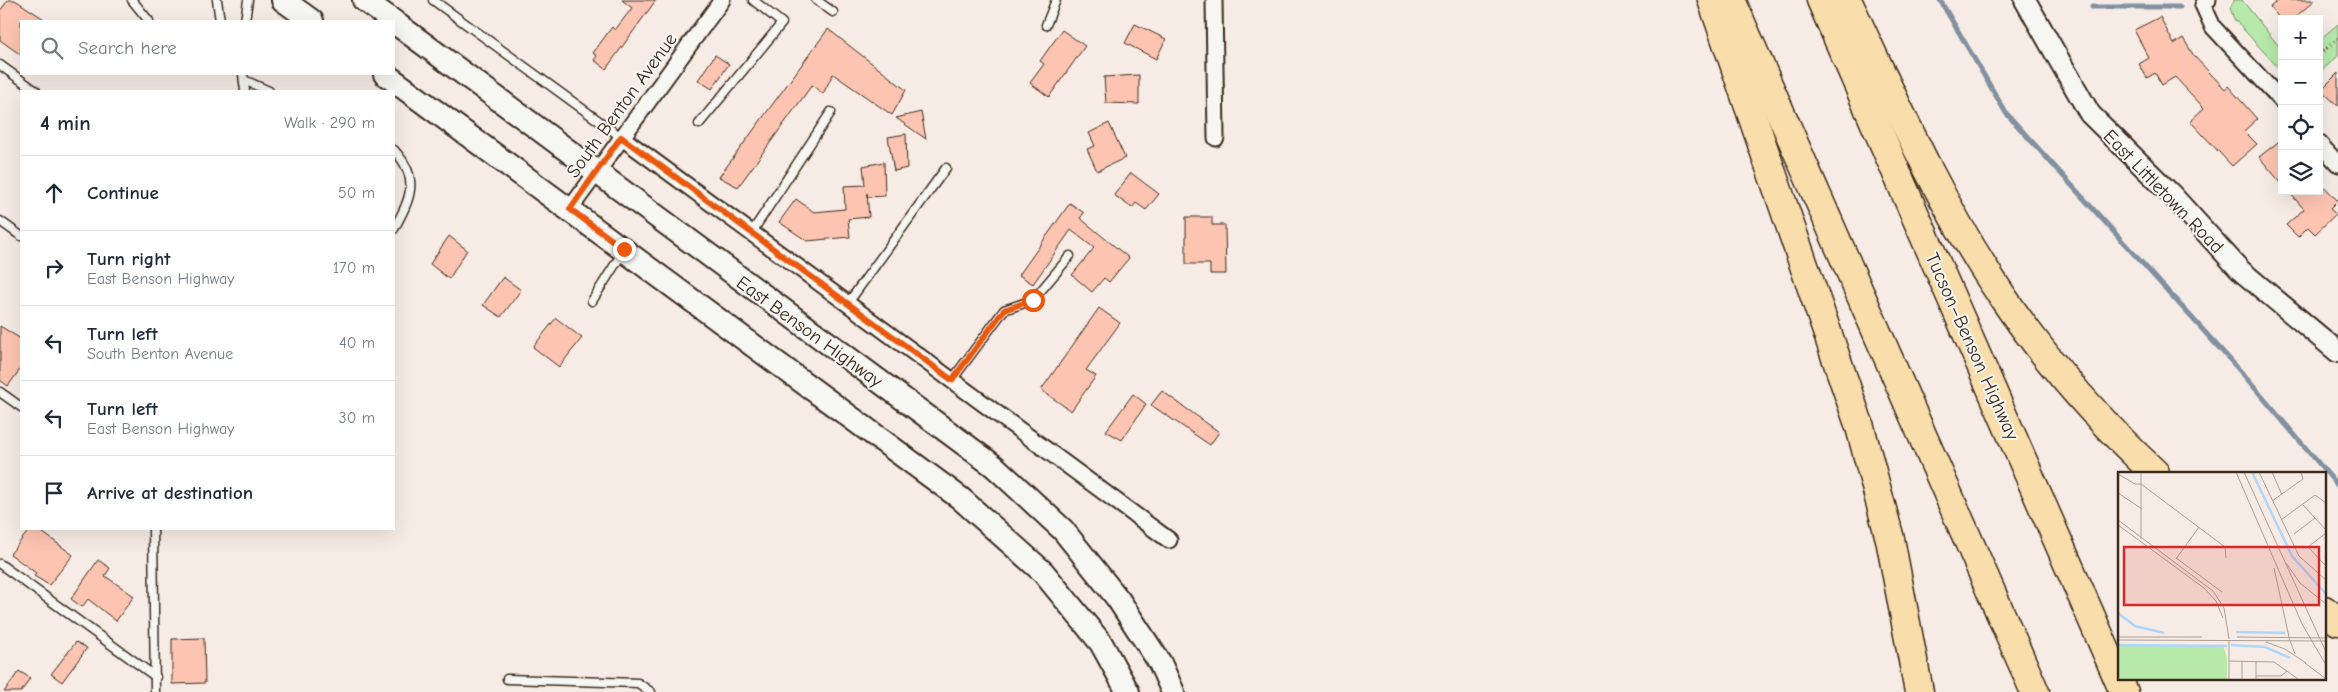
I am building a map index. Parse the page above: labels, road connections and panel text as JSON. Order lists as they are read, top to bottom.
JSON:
{
  "streets": {
    "highway": ["Tucson–Benson Highway"],
    "main road": ["East Benson Highway"],
    "street": ["South Benton Avenue", "East Littletown Road"]
  },
  "crossings": [
    ["South Benton Avenue", "East Benson Highway"]
  ],
  "page": {
    "map_buttons": ["+", "−"],
    "search": "Search here",
    "heading": ["4 min", "Walk · 290 m"],
    "list": [
      ["Continue", "50 m"],
      ["Turn right", "East Benson Highway", "170 m"],
      ["Turn left", "South Benton Avenue", "40 m"],
      ["Turn left", "East Benson Highway", "30 m"],
      "Arrive at destination"
    ]
  }
}
